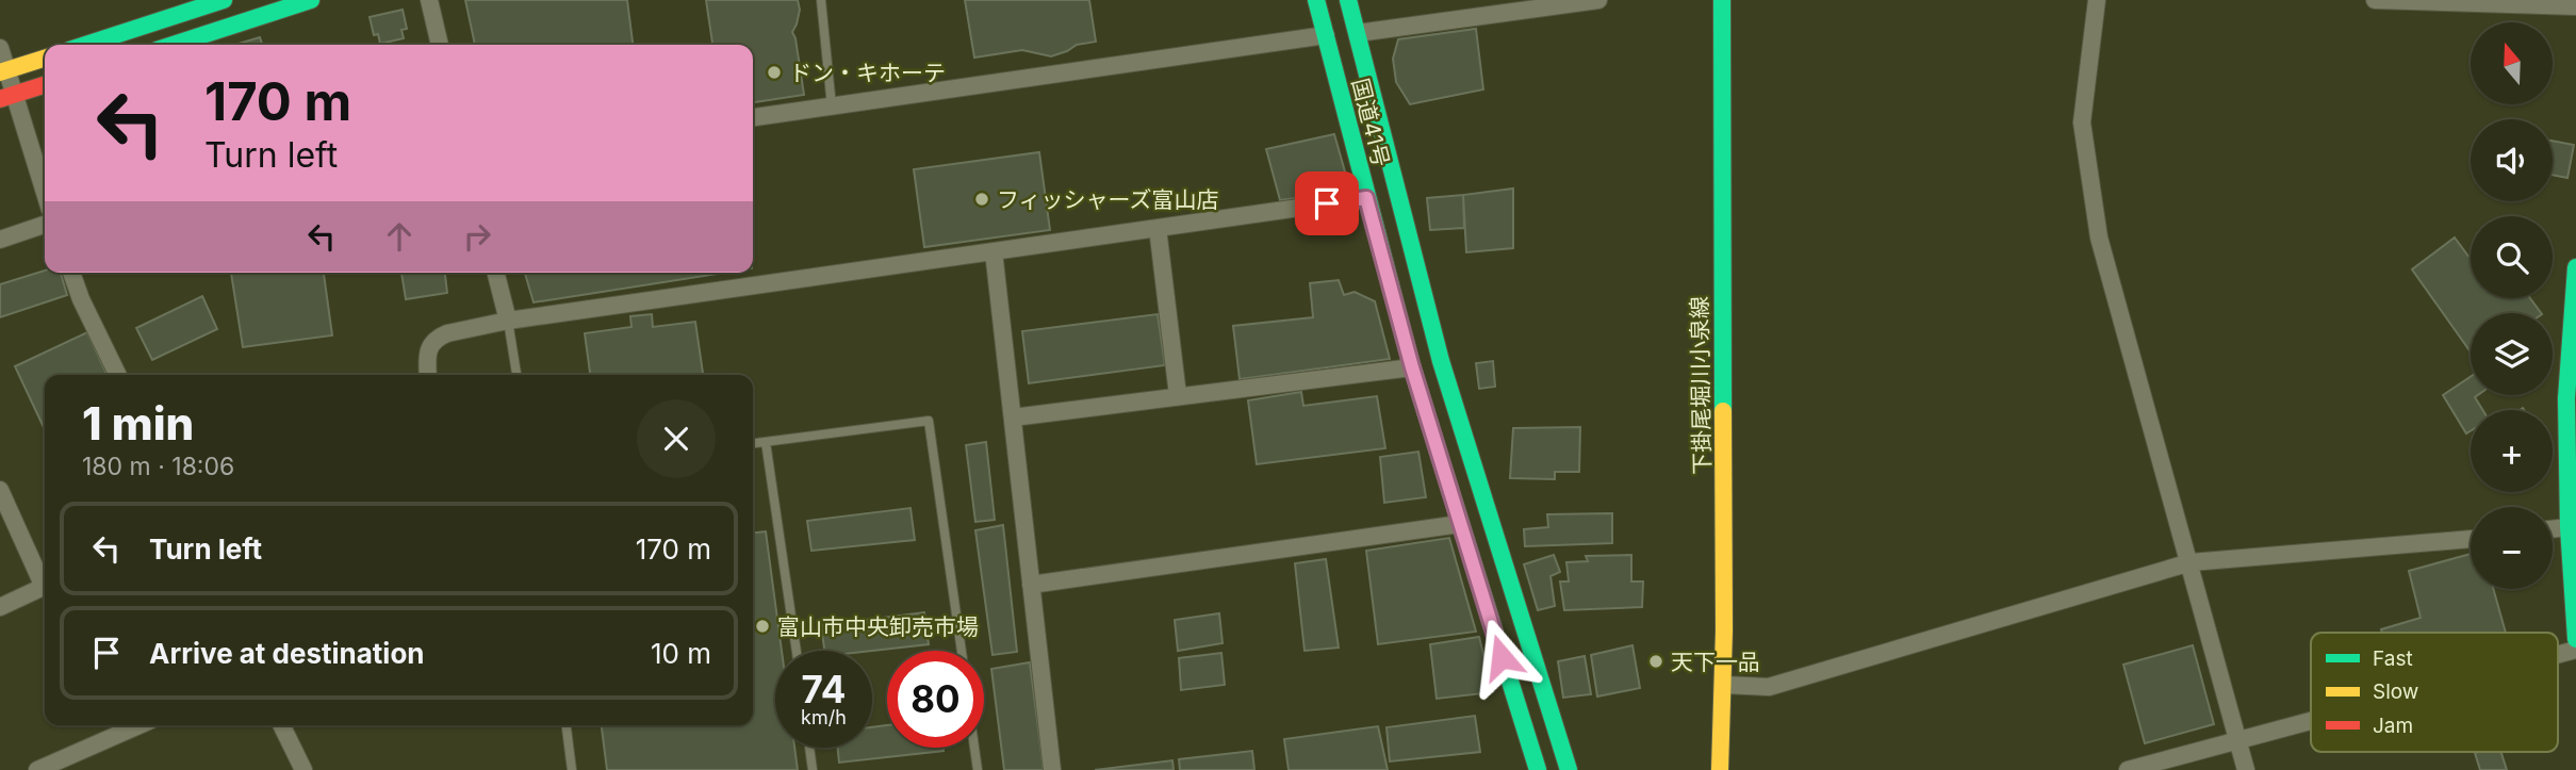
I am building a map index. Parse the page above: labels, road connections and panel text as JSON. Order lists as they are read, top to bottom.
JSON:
{
  "streets": {
    "main road": ["国道41号", "下掛尾堀川小泉線"]
  },
  "places": [
    "ドン・キホーテ",
    "フィッシャーズ富山店",
    "富山市中央卸売市場",
    "天下一品"
  ],
  "legend": ["Fast", "Slow", "Jam"],
  "north": "top",
  "page": {
    "map_buttons": ["+", "−"],
    "turn": ["170 m", "Turn left"],
    "heading": ["1 min", "180 m · 18:06"],
    "list": [
      {
        "name": "Turn left",
        "value": "170 m"
      },
      {
        "name": "Arrive at destination",
        "value": "10 m"
      }
    ],
    "speed": "74 km/h",
    "limit": "80"
  }
}
